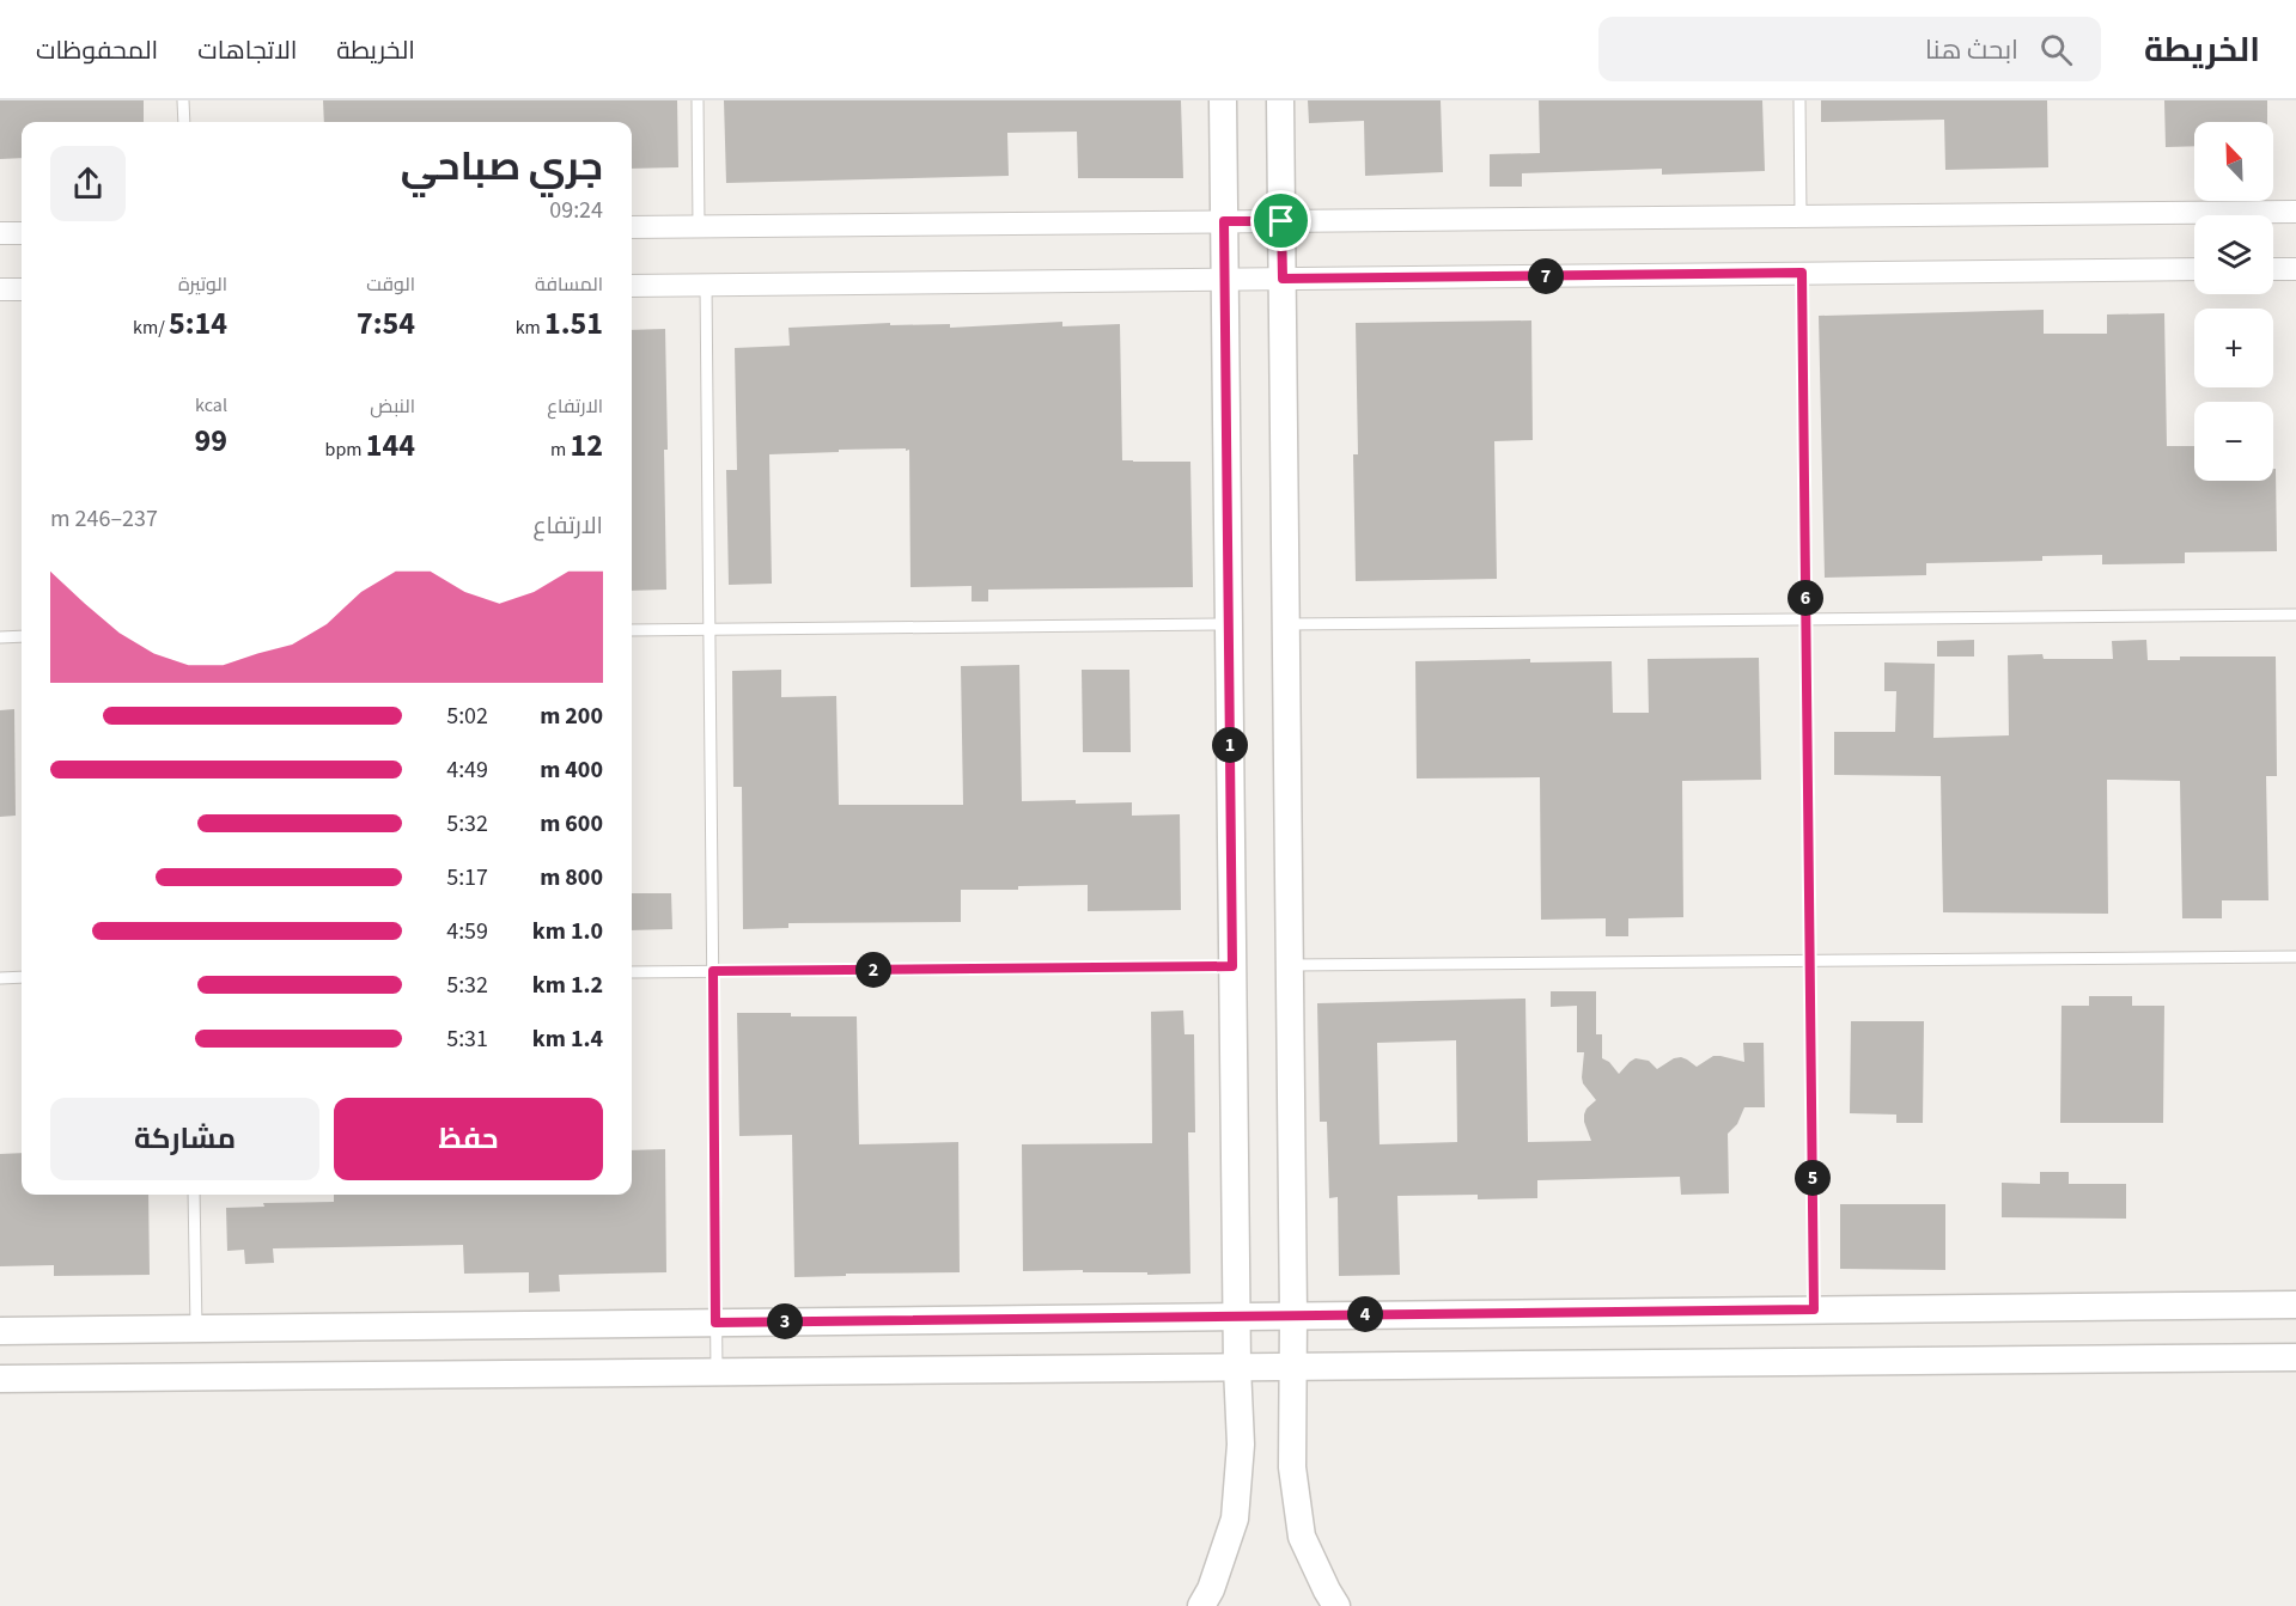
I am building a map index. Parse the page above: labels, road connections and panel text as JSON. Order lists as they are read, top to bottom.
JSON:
{
  "north": "top left",
  "page": {
    "header": "الخريطة",
    "search": "ابحث هنا",
    "nav": ["الخريطة", "الاتجاهات", "المحفوظات"],
    "map_buttons": ["+", "−"],
    "heading": ["جري صباحي", "09:24"],
    "stats": [
      ["المسافة", "1.51 km"],
      ["الوقت", "7:54"],
      ["الوتيرة", "5:14 /km"],
      ["الارتفاع", "12 m"],
      ["النبض", "144 bpm"],
      ["kcal", "99"]
    ],
    "pins": [
      "7",
      "6",
      "1",
      "2",
      "5",
      "4",
      "3"
    ],
    "chart": ["الارتفاع", "237–246 m"],
    "list": [
      {
        "name": "200 m",
        "note": "5:02"
      },
      {
        "name": "400 m",
        "note": "4:49"
      },
      {
        "name": "600 m",
        "note": "5:32"
      },
      {
        "name": "800 m",
        "note": "5:17"
      },
      {
        "name": "1.0 km",
        "note": "4:59"
      },
      {
        "name": "1.2 km",
        "note": "5:32"
      },
      {
        "name": "1.4 km",
        "note": "5:31"
      }
    ],
    "buttons": ["حفظ", "مشاركة"]
  }
}
